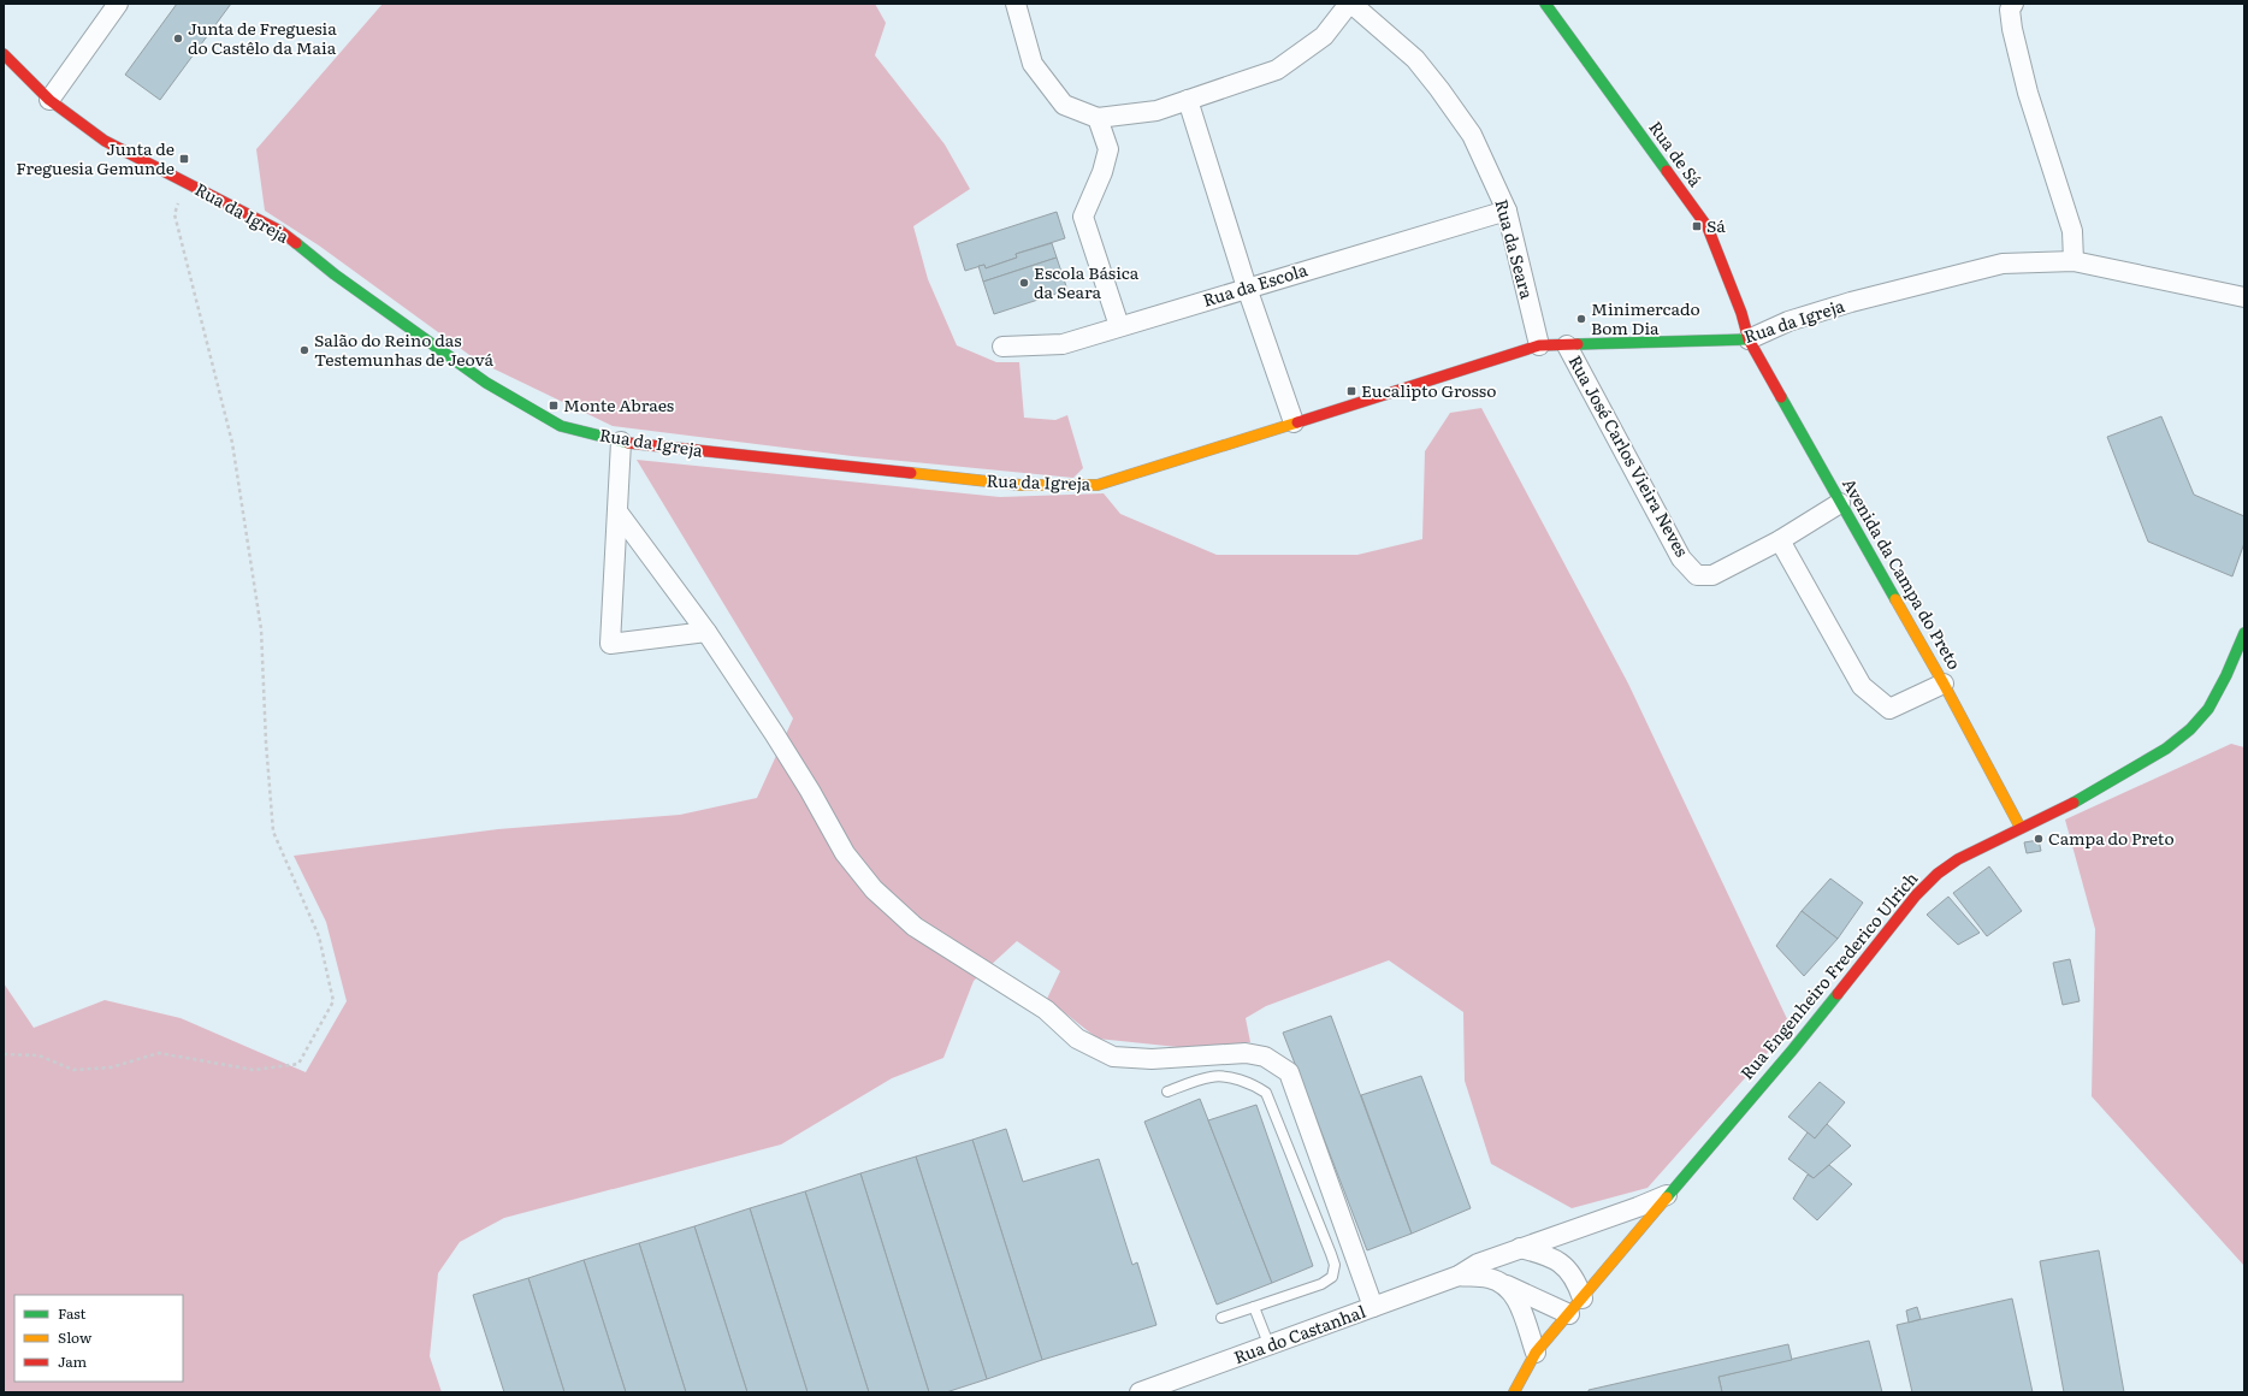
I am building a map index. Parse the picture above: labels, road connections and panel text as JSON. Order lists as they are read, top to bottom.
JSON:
{
  "streets": {
    "street": [
      "Rua de Sá",
      "Rua da Igreja",
      "Rua da Seara",
      "Rua da Escola",
      "Rua José Carlos Vieira Neves",
      "Avenida da Campa do Preto",
      "Rua Engenheiro Frederico Ulrich",
      "Rua do Castanhal"
    ]
  },
  "crossings": [
    ["Rua de Sá", "Rua da Igreja"],
    ["Rua de Sá", "Avenida da Campa do Preto"],
    ["Rua da Igreja", "Rua da Seara"],
    ["Rua da Igreja", "Rua José Carlos Vieira Neves"],
    ["Rua da Igreja", "Avenida da Campa do Preto"],
    ["Rua da Seara", "Rua da Escola"],
    ["Rua José Carlos Vieira Neves", "Avenida da Campa do Preto"],
    ["Avenida da Campa do Preto", "Rua Engenheiro Frederico Ulrich"],
    ["Rua Engenheiro Frederico Ulrich", "Rua do Castanhal"]
  ],
  "places": {
    "other": [
      "Junta de Freguesia do Castêlo da Maia",
      "Escola Básica da Seara",
      "Minimercado Bom Dia",
      "Salão do Reino das Testemunhas de Jeová",
      "Campa do Preto"
    ],
    "transit": [
      "Junta de Freguesia Gemunde",
      "Sá",
      "Eucalipto Grosso",
      "Monte Abraes"
    ]
  },
  "legend": ["Fast", "Slow", "Jam"]
}
